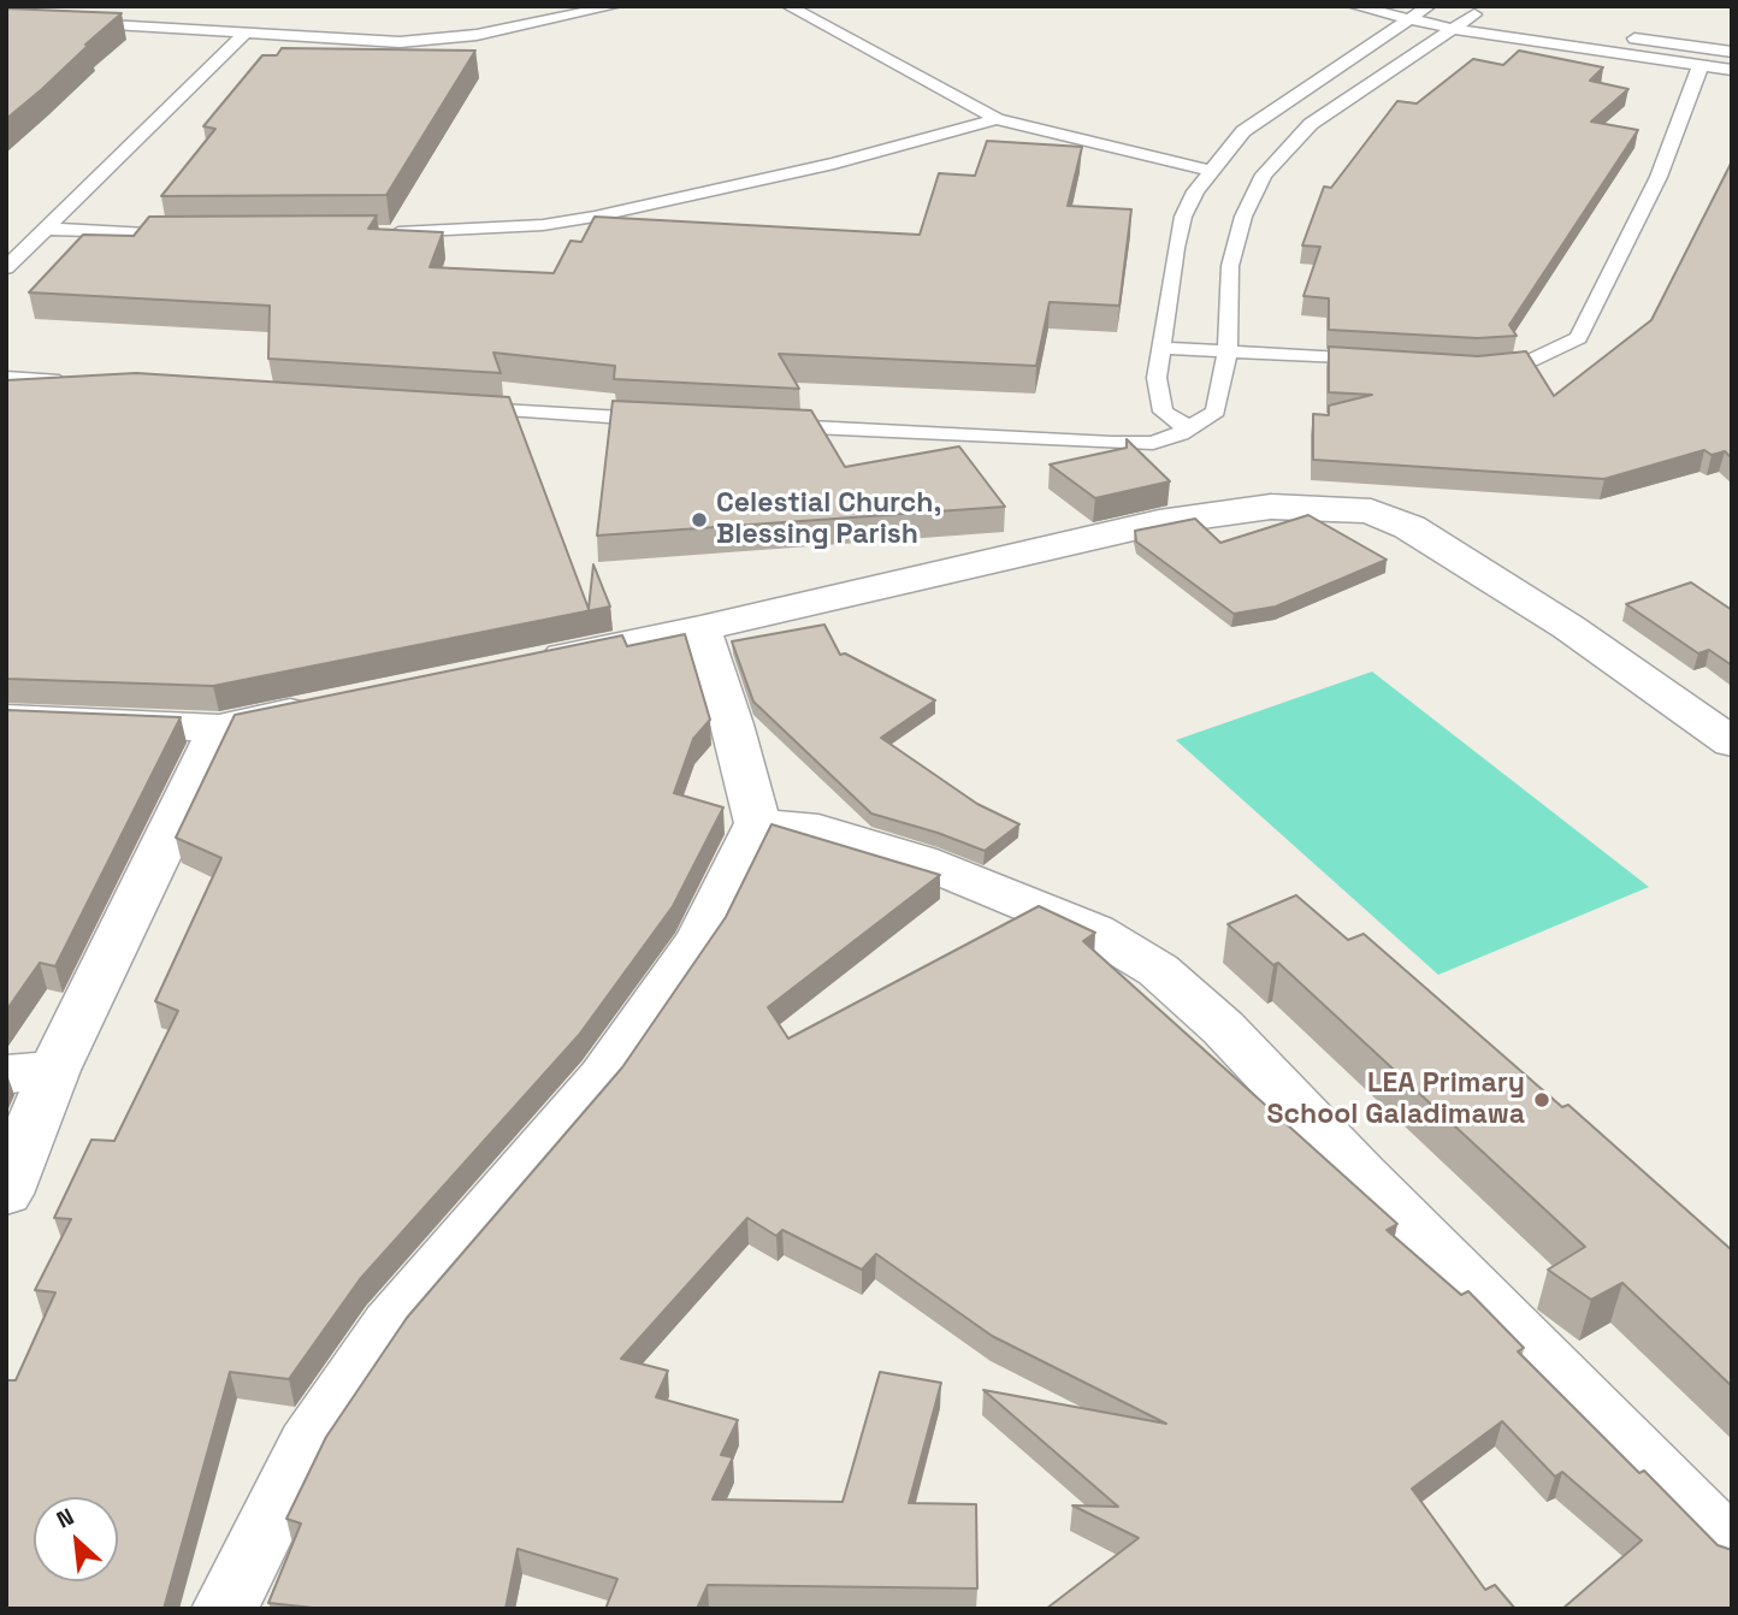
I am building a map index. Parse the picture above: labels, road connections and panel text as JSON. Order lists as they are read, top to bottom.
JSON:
{
  "places": ["Celestial Church, Blessing Parish", "LEA Primary School Galadimawa"],
  "north": "top left"
}
